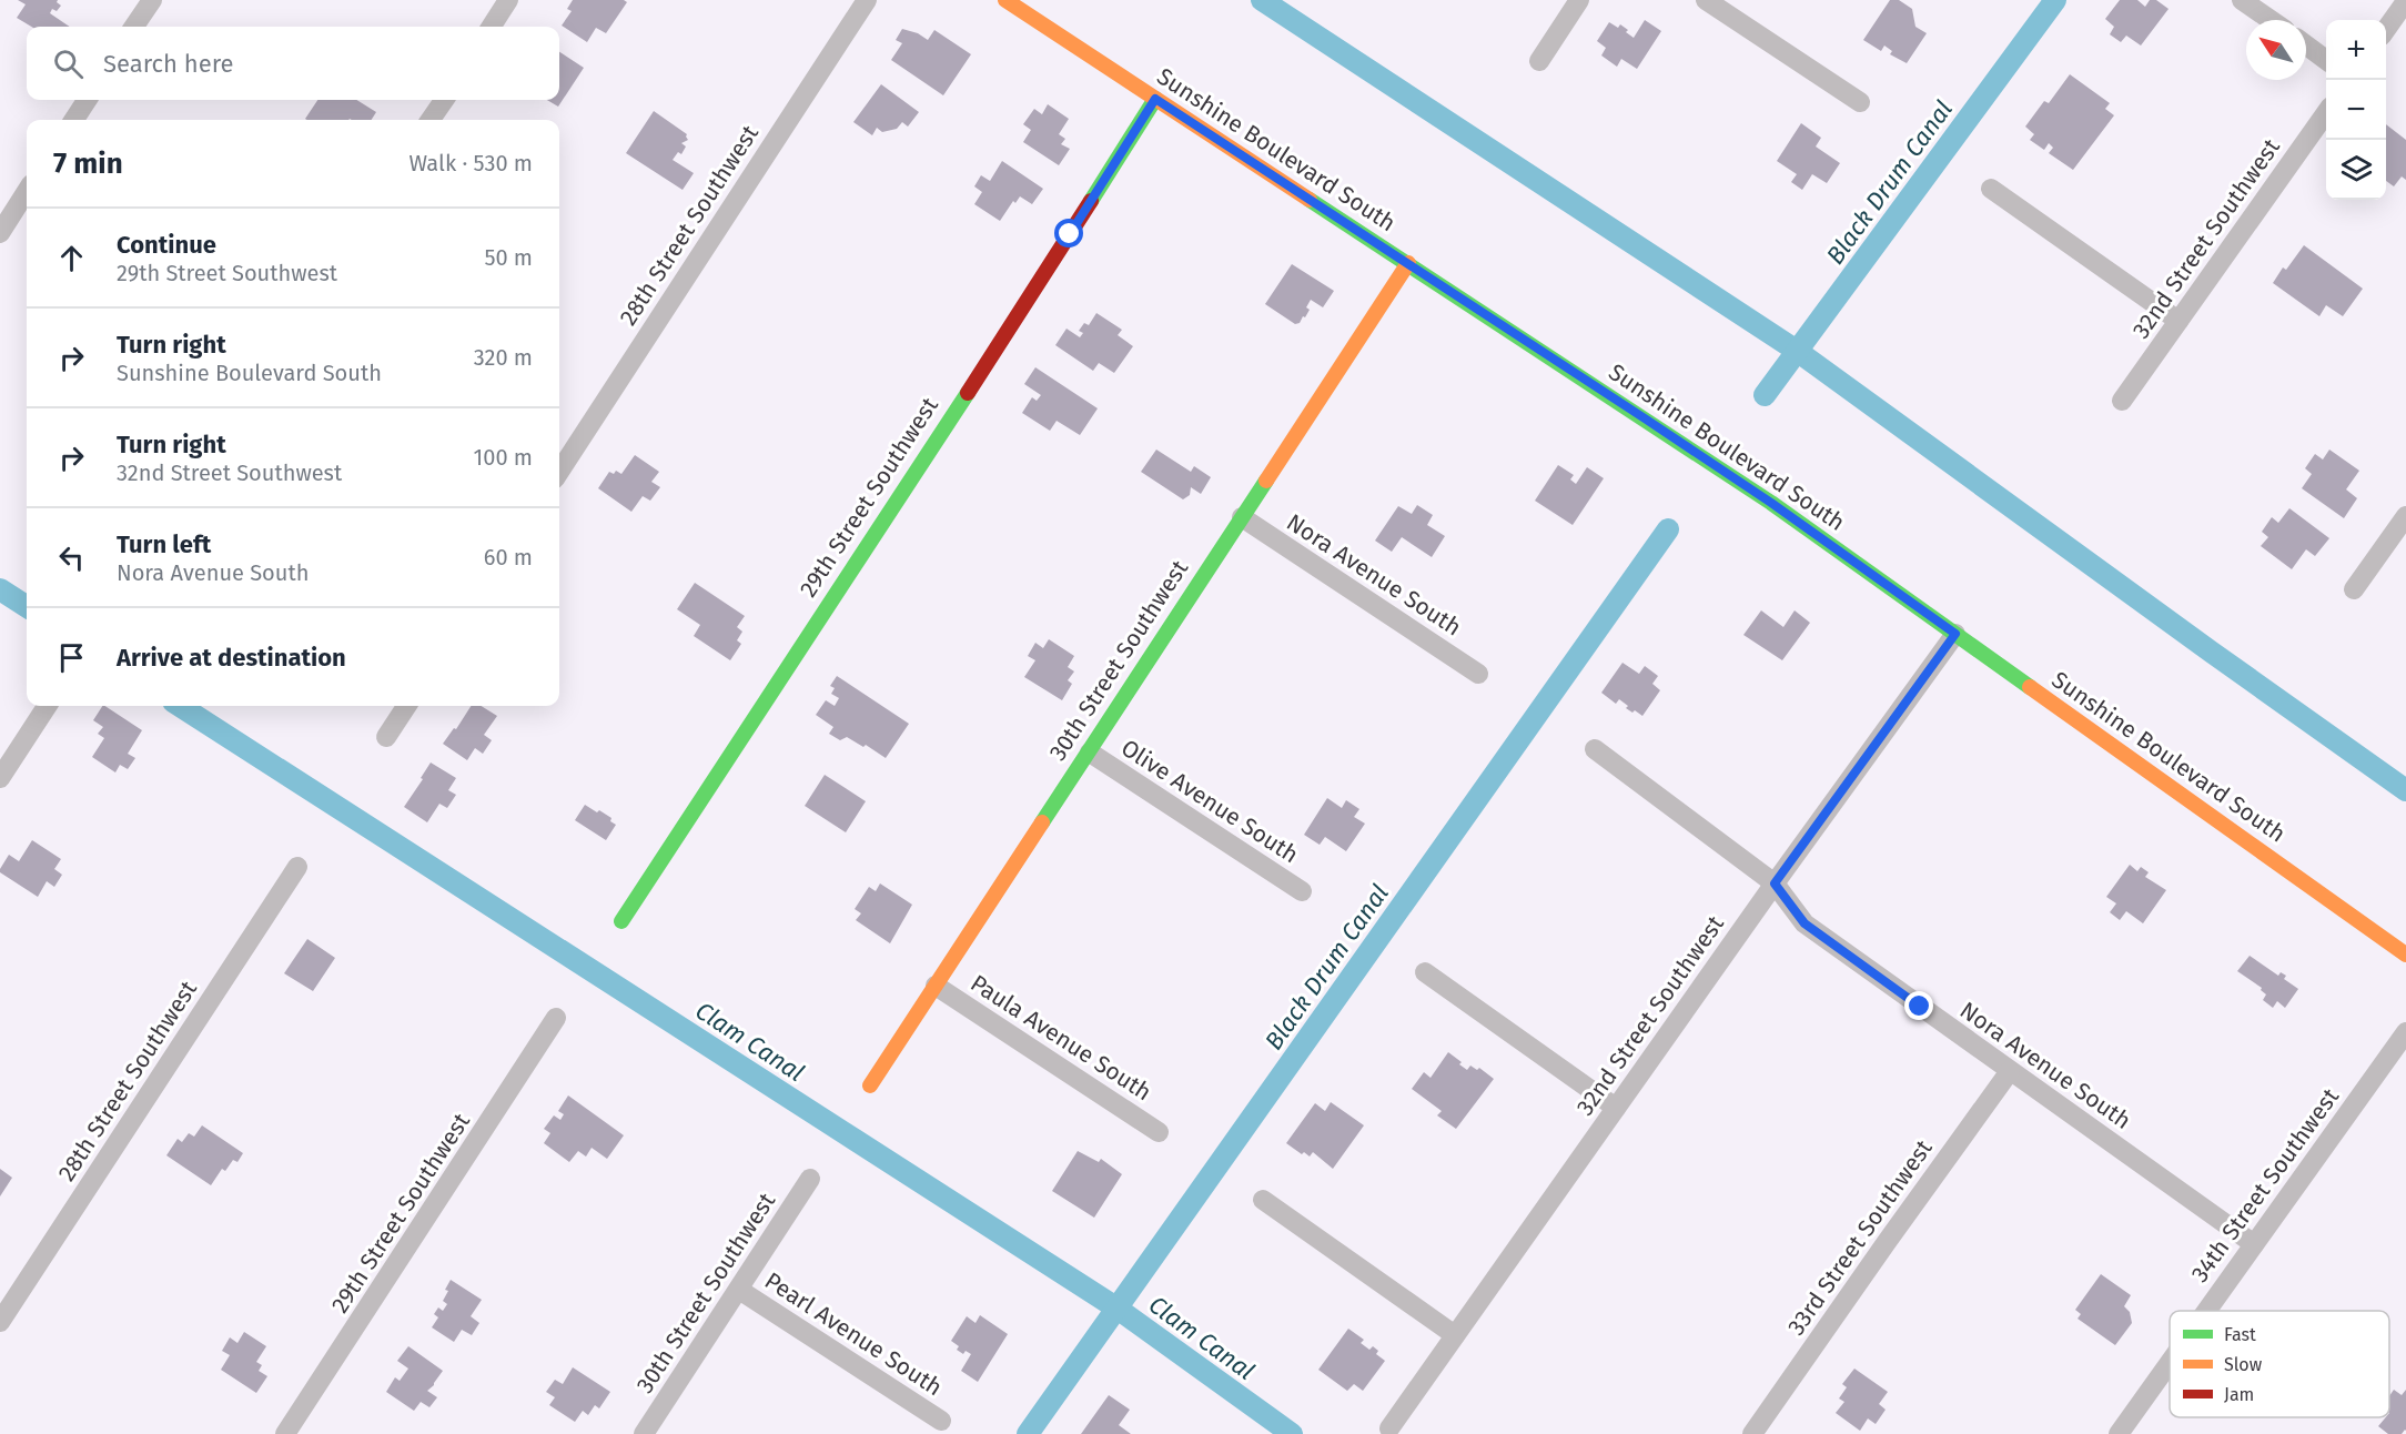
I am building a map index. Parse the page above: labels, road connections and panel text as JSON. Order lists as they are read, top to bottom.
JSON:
{
  "streets": {
    "street": [
      "Sunshine Boulevard South",
      "28th Street Southwest",
      "32nd Street Southwest",
      "29th Street Southwest",
      "Nora Avenue South",
      "30th Street Southwest",
      "Olive Avenue South",
      "Paula Avenue South",
      "34th Street Southwest",
      "33rd Street Southwest",
      "Pearl Avenue South"
    ]
  },
  "crossings": [
    ["Sunshine Boulevard South", "32nd Street Southwest"],
    ["Sunshine Boulevard South", "29th Street Southwest"],
    ["Sunshine Boulevard South", "30th Street Southwest"],
    ["32nd Street Southwest", "Nora Avenue South"],
    ["Nora Avenue South", "30th Street Southwest"],
    ["Nora Avenue South", "34th Street Southwest"],
    ["Nora Avenue South", "33rd Street Southwest"],
    ["30th Street Southwest", "Olive Avenue South"],
    ["30th Street Southwest", "Paula Avenue South"],
    ["30th Street Southwest", "Pearl Avenue South"]
  ],
  "water": ["Black Drum Canal", "Clam Canal"],
  "legend": ["Fast", "Slow", "Jam"],
  "north": "top left",
  "page": {
    "map_buttons": ["+", "−"],
    "search": "Search here",
    "heading": ["7 min", "Walk · 530 m"],
    "list": [
      ["Continue", "29th Street Southwest", "50 m"],
      ["Turn right", "Sunshine Boulevard South", "320 m"],
      ["Turn right", "32nd Street Southwest", "100 m"],
      ["Turn left", "Nora Avenue South", "60 m"],
      "Arrive at destination"
    ]
  }
}
